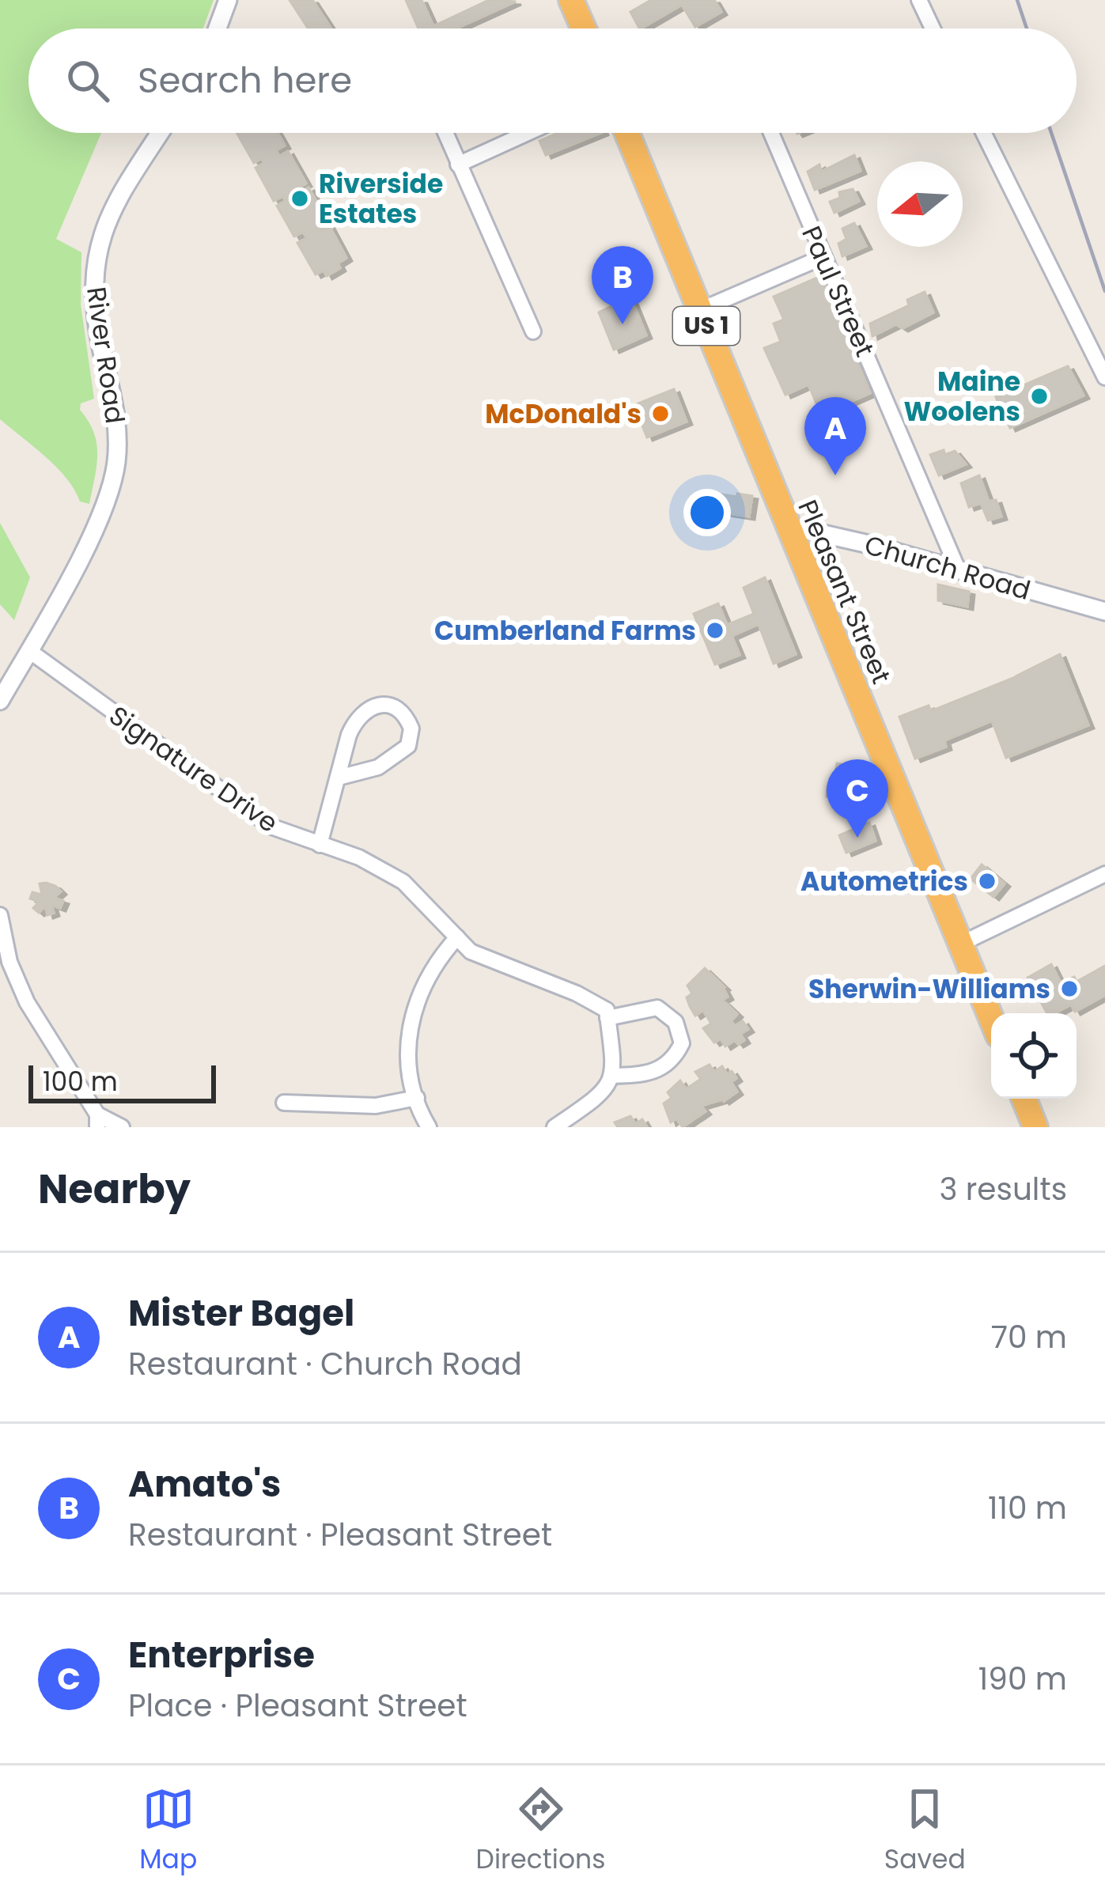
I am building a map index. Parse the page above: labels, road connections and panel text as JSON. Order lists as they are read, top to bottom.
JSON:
{
  "streets": {
    "highway": ["US 1", "Pleasant Street"],
    "street": [
      "Paul Street",
      "River Road",
      "Church Road",
      "Signature Drive"
    ]
  },
  "crossings": [
    ["Paul Street", "Church Road"],
    ["River Road", "Signature Drive"],
    ["Church Road", "Pleasant Street"]
  ],
  "places": [
    "Riverside Estates",
    "Maine Woolens",
    "McDonald's",
    "Cumberland Farms",
    "Autometrics",
    "Sherwin-Williams"
  ],
  "scale_bar": "100 m",
  "north": "left",
  "page": {
    "search": "Search here",
    "pins": ["B", "A", "C"],
    "scale": "100 m",
    "heading": ["Nearby", "3 results"],
    "list": [
      {
        "mark": "A",
        "name": "Mister Bagel",
        "note": "Restaurant · Church Road",
        "value": "70 m"
      },
      {
        "mark": "B",
        "name": "Amato's",
        "note": "Restaurant · Pleasant Street",
        "value": "110 m"
      },
      {
        "mark": "C",
        "name": "Enterprise",
        "note": "Place · Pleasant Street",
        "value": "190 m"
      }
    ],
    "nav": ["Map", "Directions", "Saved"]
  }
}
